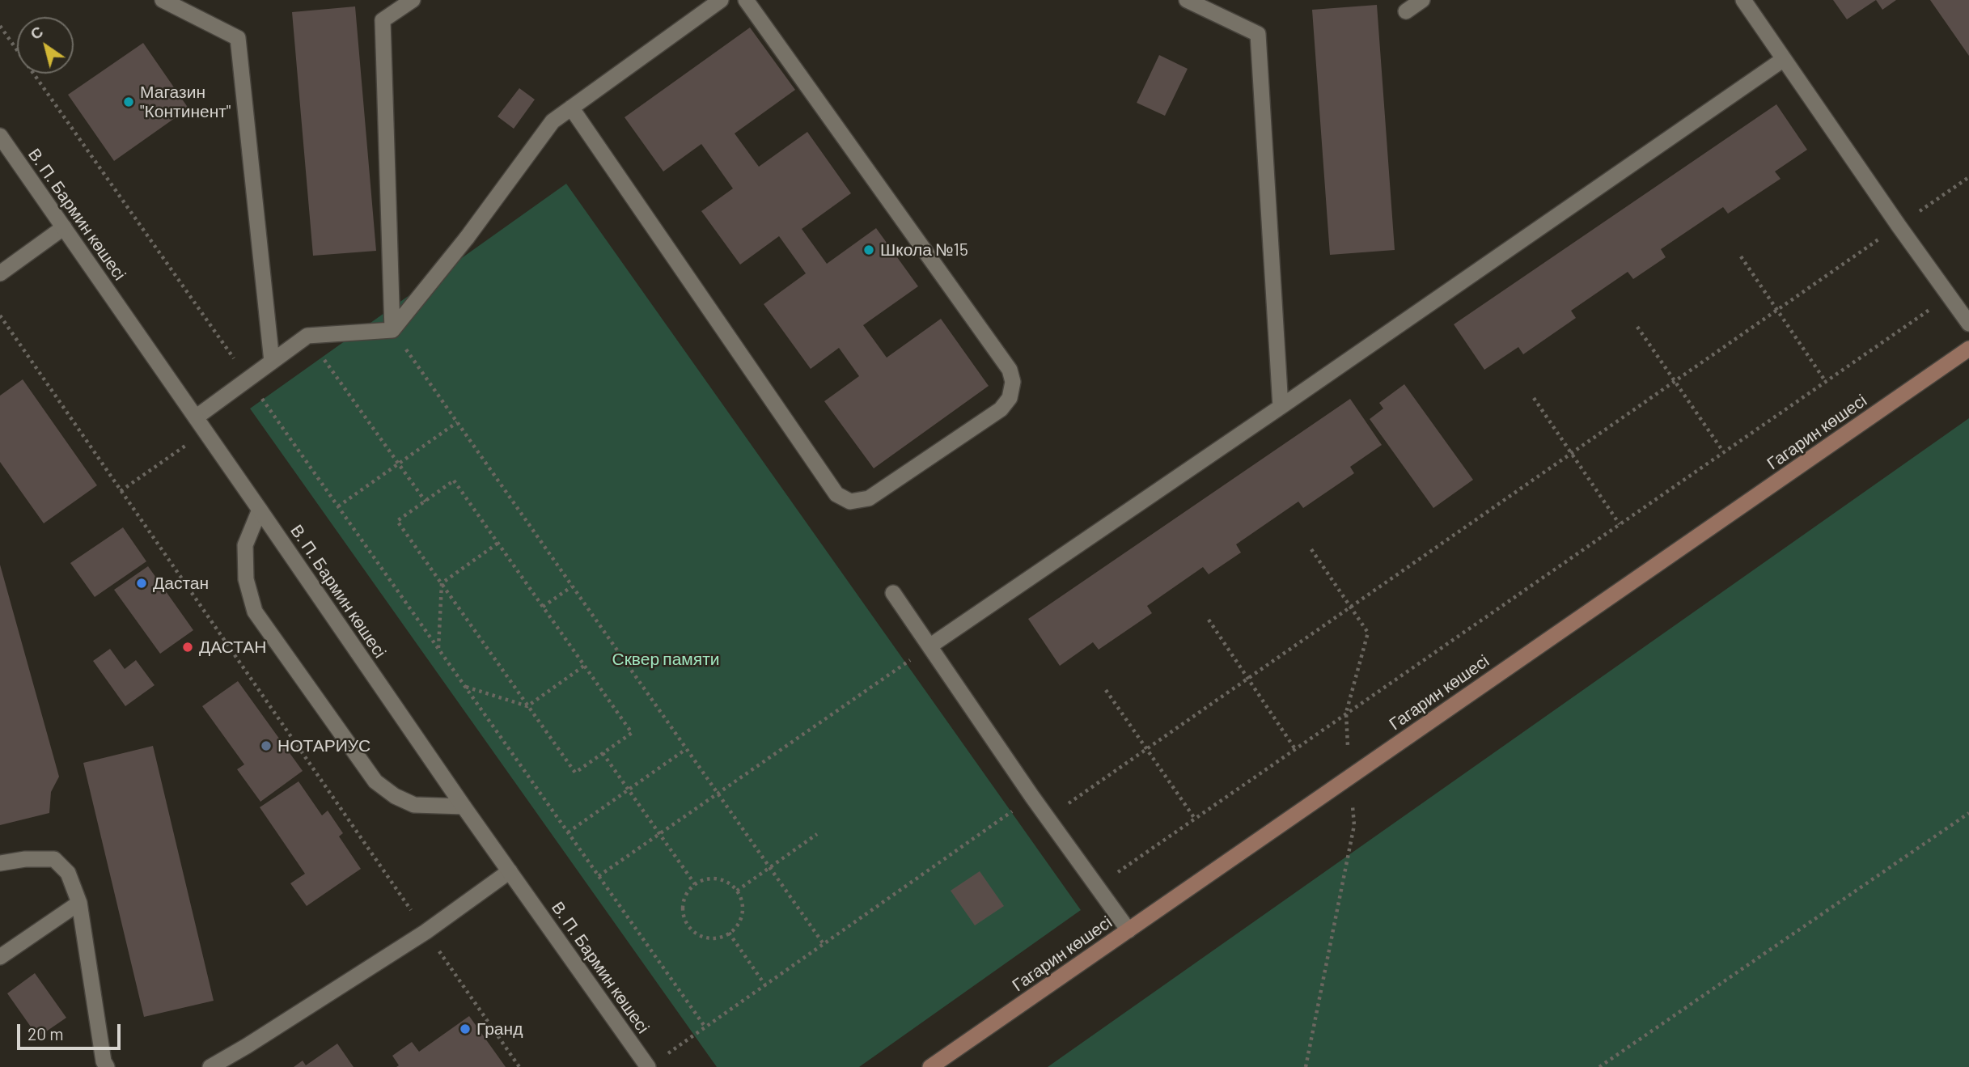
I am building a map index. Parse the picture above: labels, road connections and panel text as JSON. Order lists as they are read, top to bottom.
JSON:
{
  "streets": {
    "main road": ["Гагарин көшесі"],
    "street": ["В. П. Бармин көшесі"]
  },
  "parks": ["Сквер памяти"],
  "places": [
    "Магазин \"Континент\"",
    "Школа №15",
    "Дастан",
    "ДАСТАН",
    "НОТАРИУС",
    "Гранд"
  ],
  "scale_bar": "20 m",
  "north": "top left"
}
